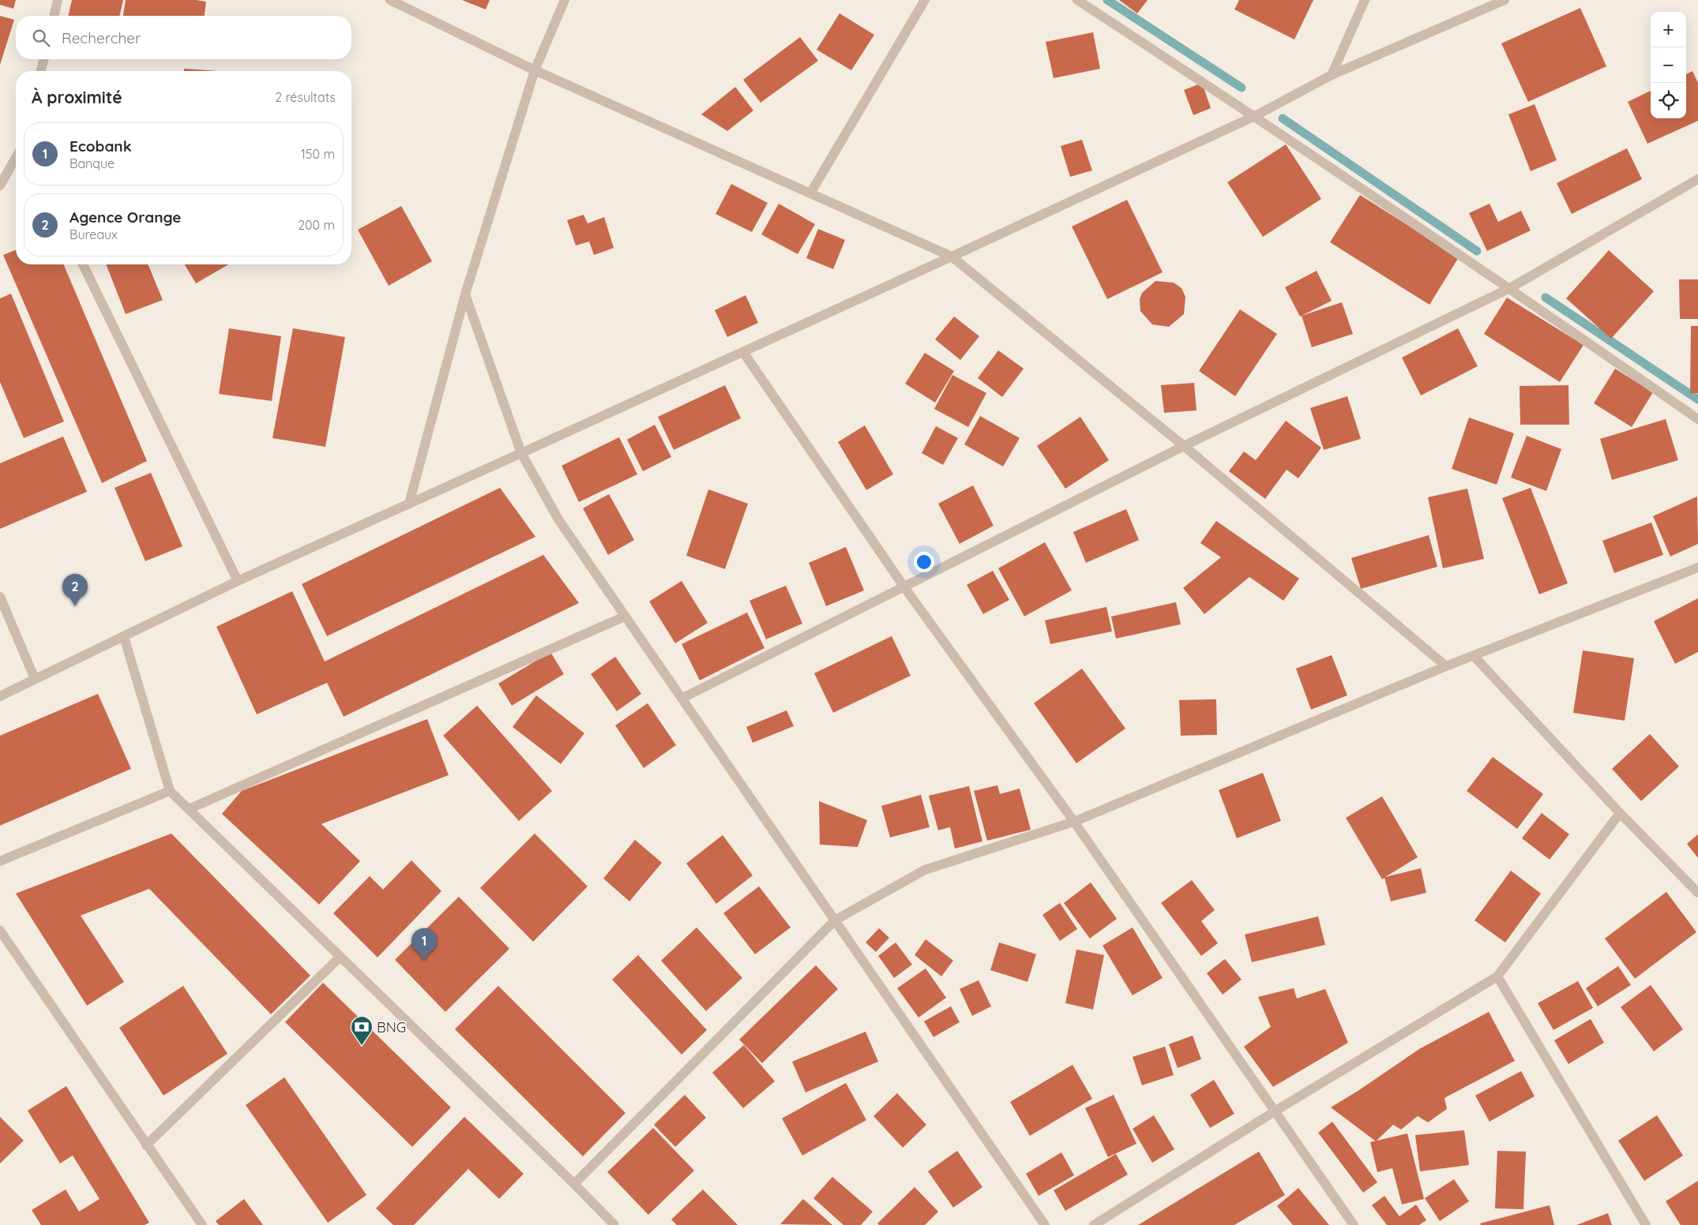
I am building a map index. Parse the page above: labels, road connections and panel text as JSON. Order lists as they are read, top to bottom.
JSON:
{
  "places": {
    "bank": ["BNG"]
  },
  "page": {
    "map_buttons": ["+", "−"],
    "search": "Rechercher",
    "heading": ["À proximité", "2 résultats"],
    "list": [
      {
        "mark": "1",
        "name": "Ecobank",
        "note": "Banque",
        "value": "150 m"
      },
      {
        "mark": "2",
        "name": "Agence Orange",
        "note": "Bureaux",
        "value": "200 m"
      }
    ],
    "pins": ["2", "1"]
  }
}
